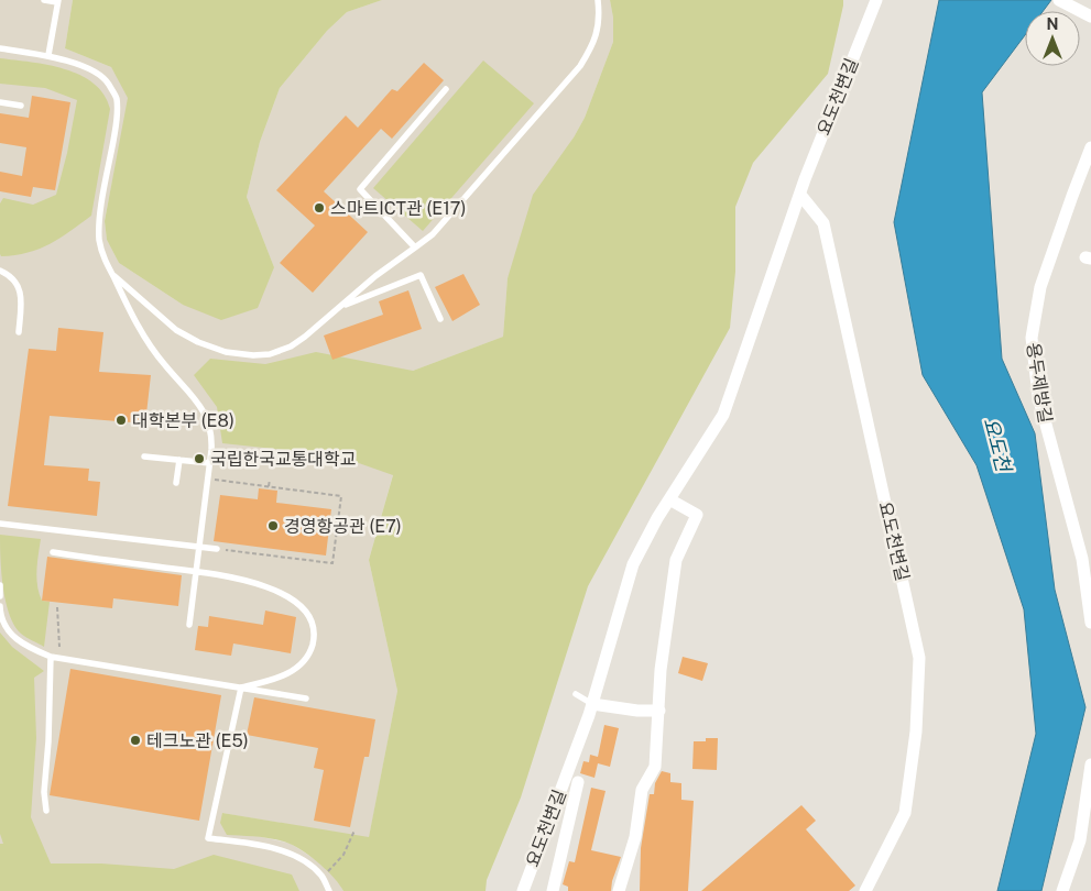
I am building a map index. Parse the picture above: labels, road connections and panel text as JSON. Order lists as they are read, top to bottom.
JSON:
{
  "streets": {
    "street": ["요도천변길", "용두제방길"]
  },
  "water": ["요도천"],
  "places": [
    "스마트ICT관 (E17)",
    "대학본부 (E8)",
    "국립한국교통대학교",
    "경영항공관 (E7)",
    "테크노관 (E5)"
  ],
  "north": "top"
}
